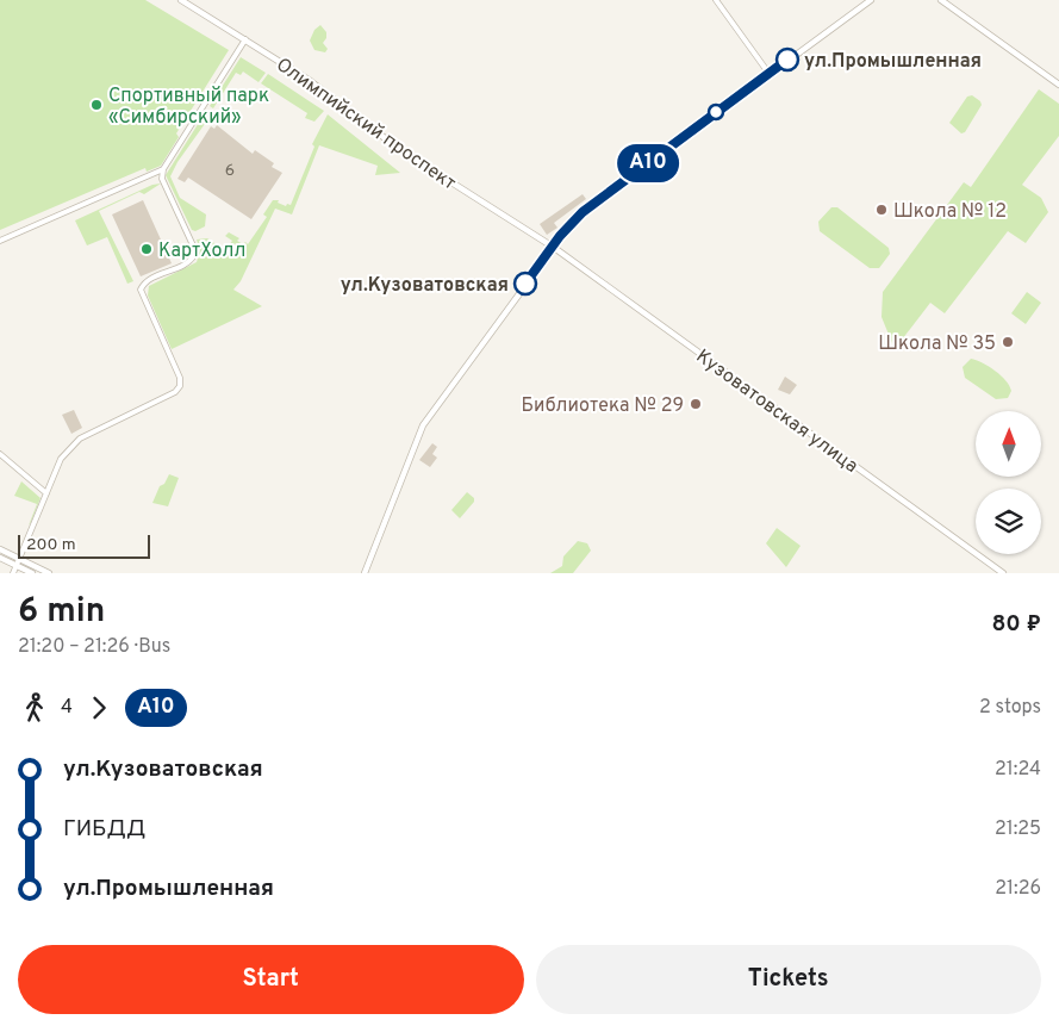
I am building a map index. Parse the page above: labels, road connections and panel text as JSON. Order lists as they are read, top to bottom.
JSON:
{
  "streets": {
    "street": ["Олимпийский проспект", "Кузоватовская улица"]
  },
  "crossings": [
    ["Олимпийский проспект", "Кузоватовская улица"]
  ],
  "places": [
    "ул.Промышленная",
    "Спортивный парк «Симбирский»",
    "Школа № 12",
    "КартХолл",
    "ул.Кузоватовская",
    "Школа № 35",
    "Библиотека № 29"
  ],
  "lines": ["bus line А10"],
  "house_numbers": ["6"],
  "scale_bar": "200 m",
  "north": "top",
  "page": {
    "on_map": "А10",
    "scale": "200 m",
    "heading": ["6 min", "21:20 – 21:26 · Bus", "80 ₽"],
    "legs": ["4", "А10", "2 stops"],
    "list": [
      {
        "name": "ул.Кузоватовская",
        "value": "21:24"
      },
      {
        "name": "ГИБДД",
        "value": "21:25"
      },
      {
        "name": "ул.Промышленная",
        "value": "21:26"
      }
    ],
    "buttons": ["Start", "Tickets"]
  }
}
